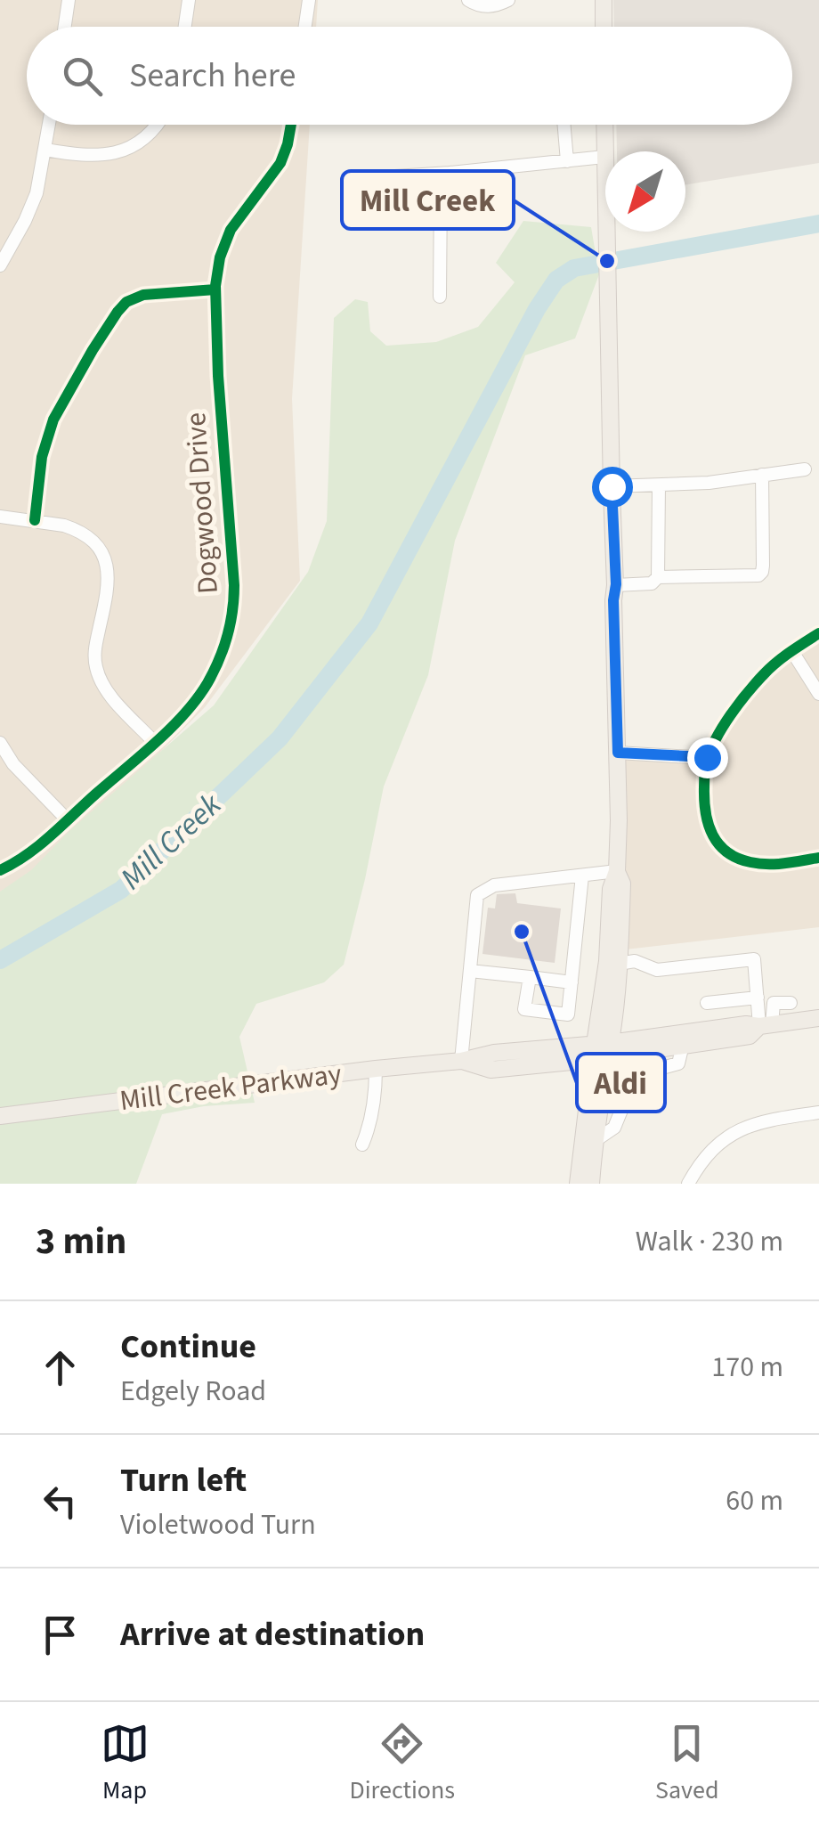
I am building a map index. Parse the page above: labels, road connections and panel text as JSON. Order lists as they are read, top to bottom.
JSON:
{
  "streets": {
    "main road": ["Mill Creek Parkway"],
    "street": ["Dogwood Drive"]
  },
  "water": ["Mill Creek"],
  "places": ["Mill Creek", "Aldi"],
  "north": "bottom left",
  "page": {
    "search": "Search here",
    "heading": ["3 min", "Walk · 230 m"],
    "list": [
      ["Continue", "Edgely Road", "170 m"],
      ["Turn left", "Violetwood Turn", "60 m"],
      "Arrive at destination"
    ],
    "nav": ["Map", "Directions", "Saved"]
  }
}
